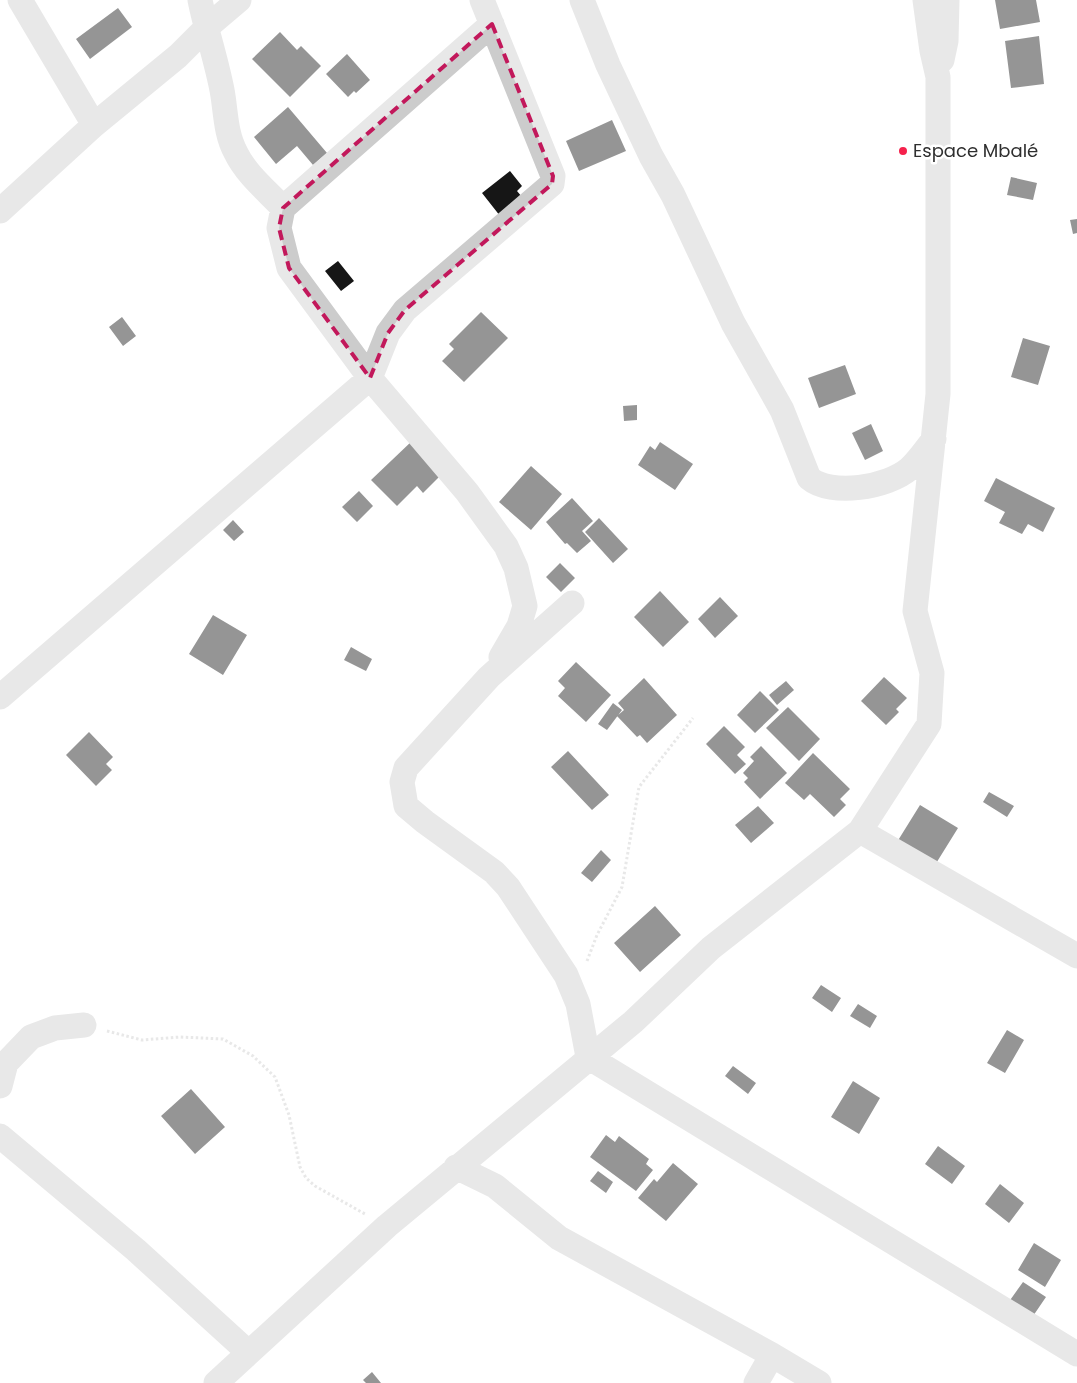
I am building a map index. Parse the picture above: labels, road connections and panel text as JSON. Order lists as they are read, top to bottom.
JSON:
{
  "places": ["Espace Mbalé"]
}
